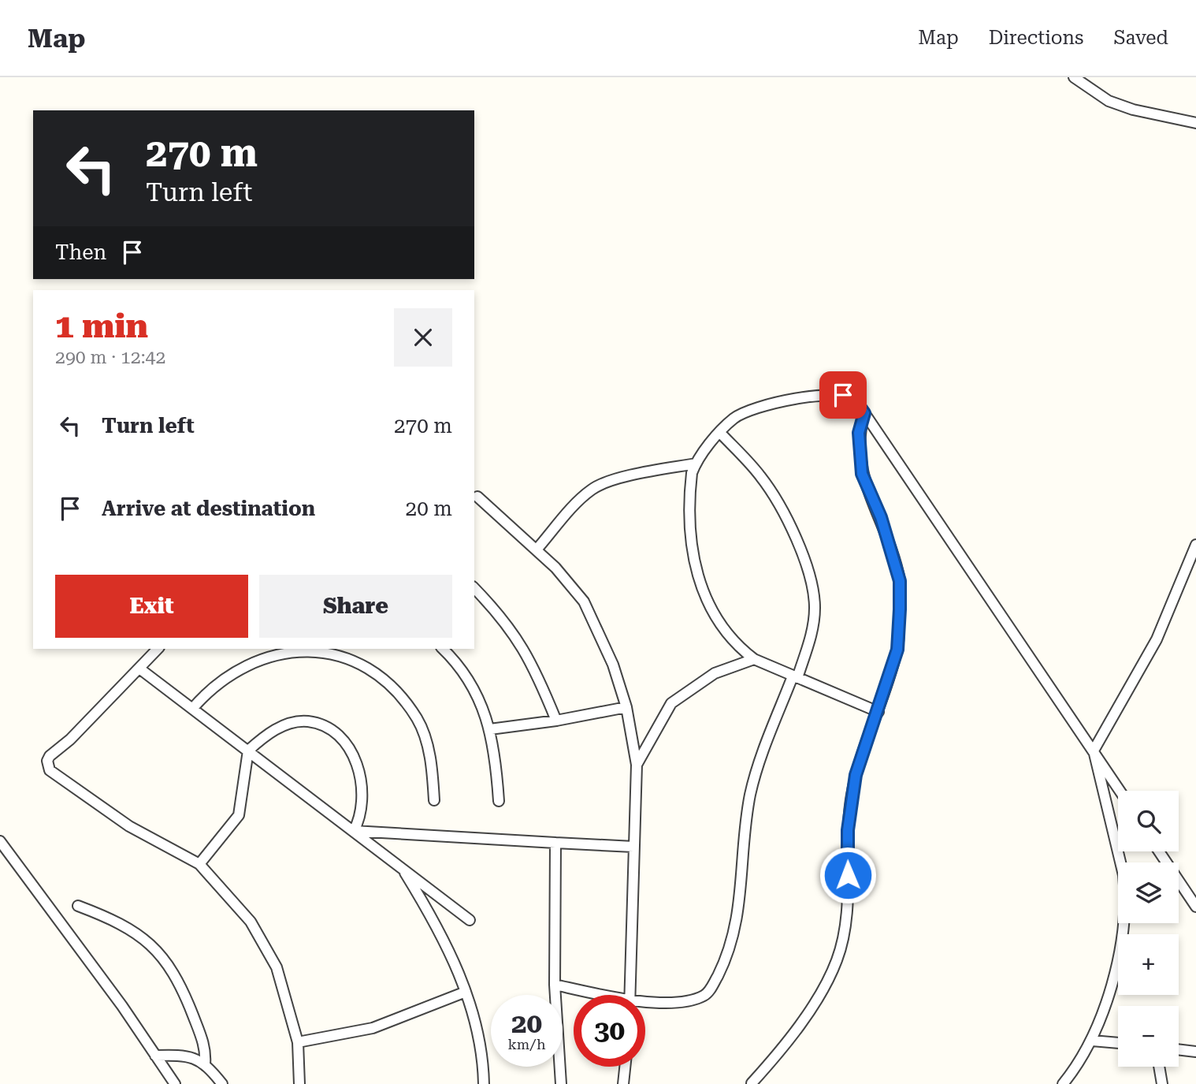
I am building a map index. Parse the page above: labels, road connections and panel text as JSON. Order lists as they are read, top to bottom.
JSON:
{
  "page": {
    "header": "Map",
    "nav": ["Map", "Directions", "Saved"],
    "turn": ["270 m", "Turn left"],
    "then": "Then",
    "heading": ["1 min", "290 m · 12:42"],
    "list": [
      {
        "name": "Turn left",
        "value": "270 m"
      },
      {
        "name": "Arrive at destination",
        "value": "20 m"
      }
    ],
    "buttons": ["Exit", "Share"],
    "map_buttons": ["+", "−"],
    "speed": "20 km/h",
    "limit": "30"
  }
}
